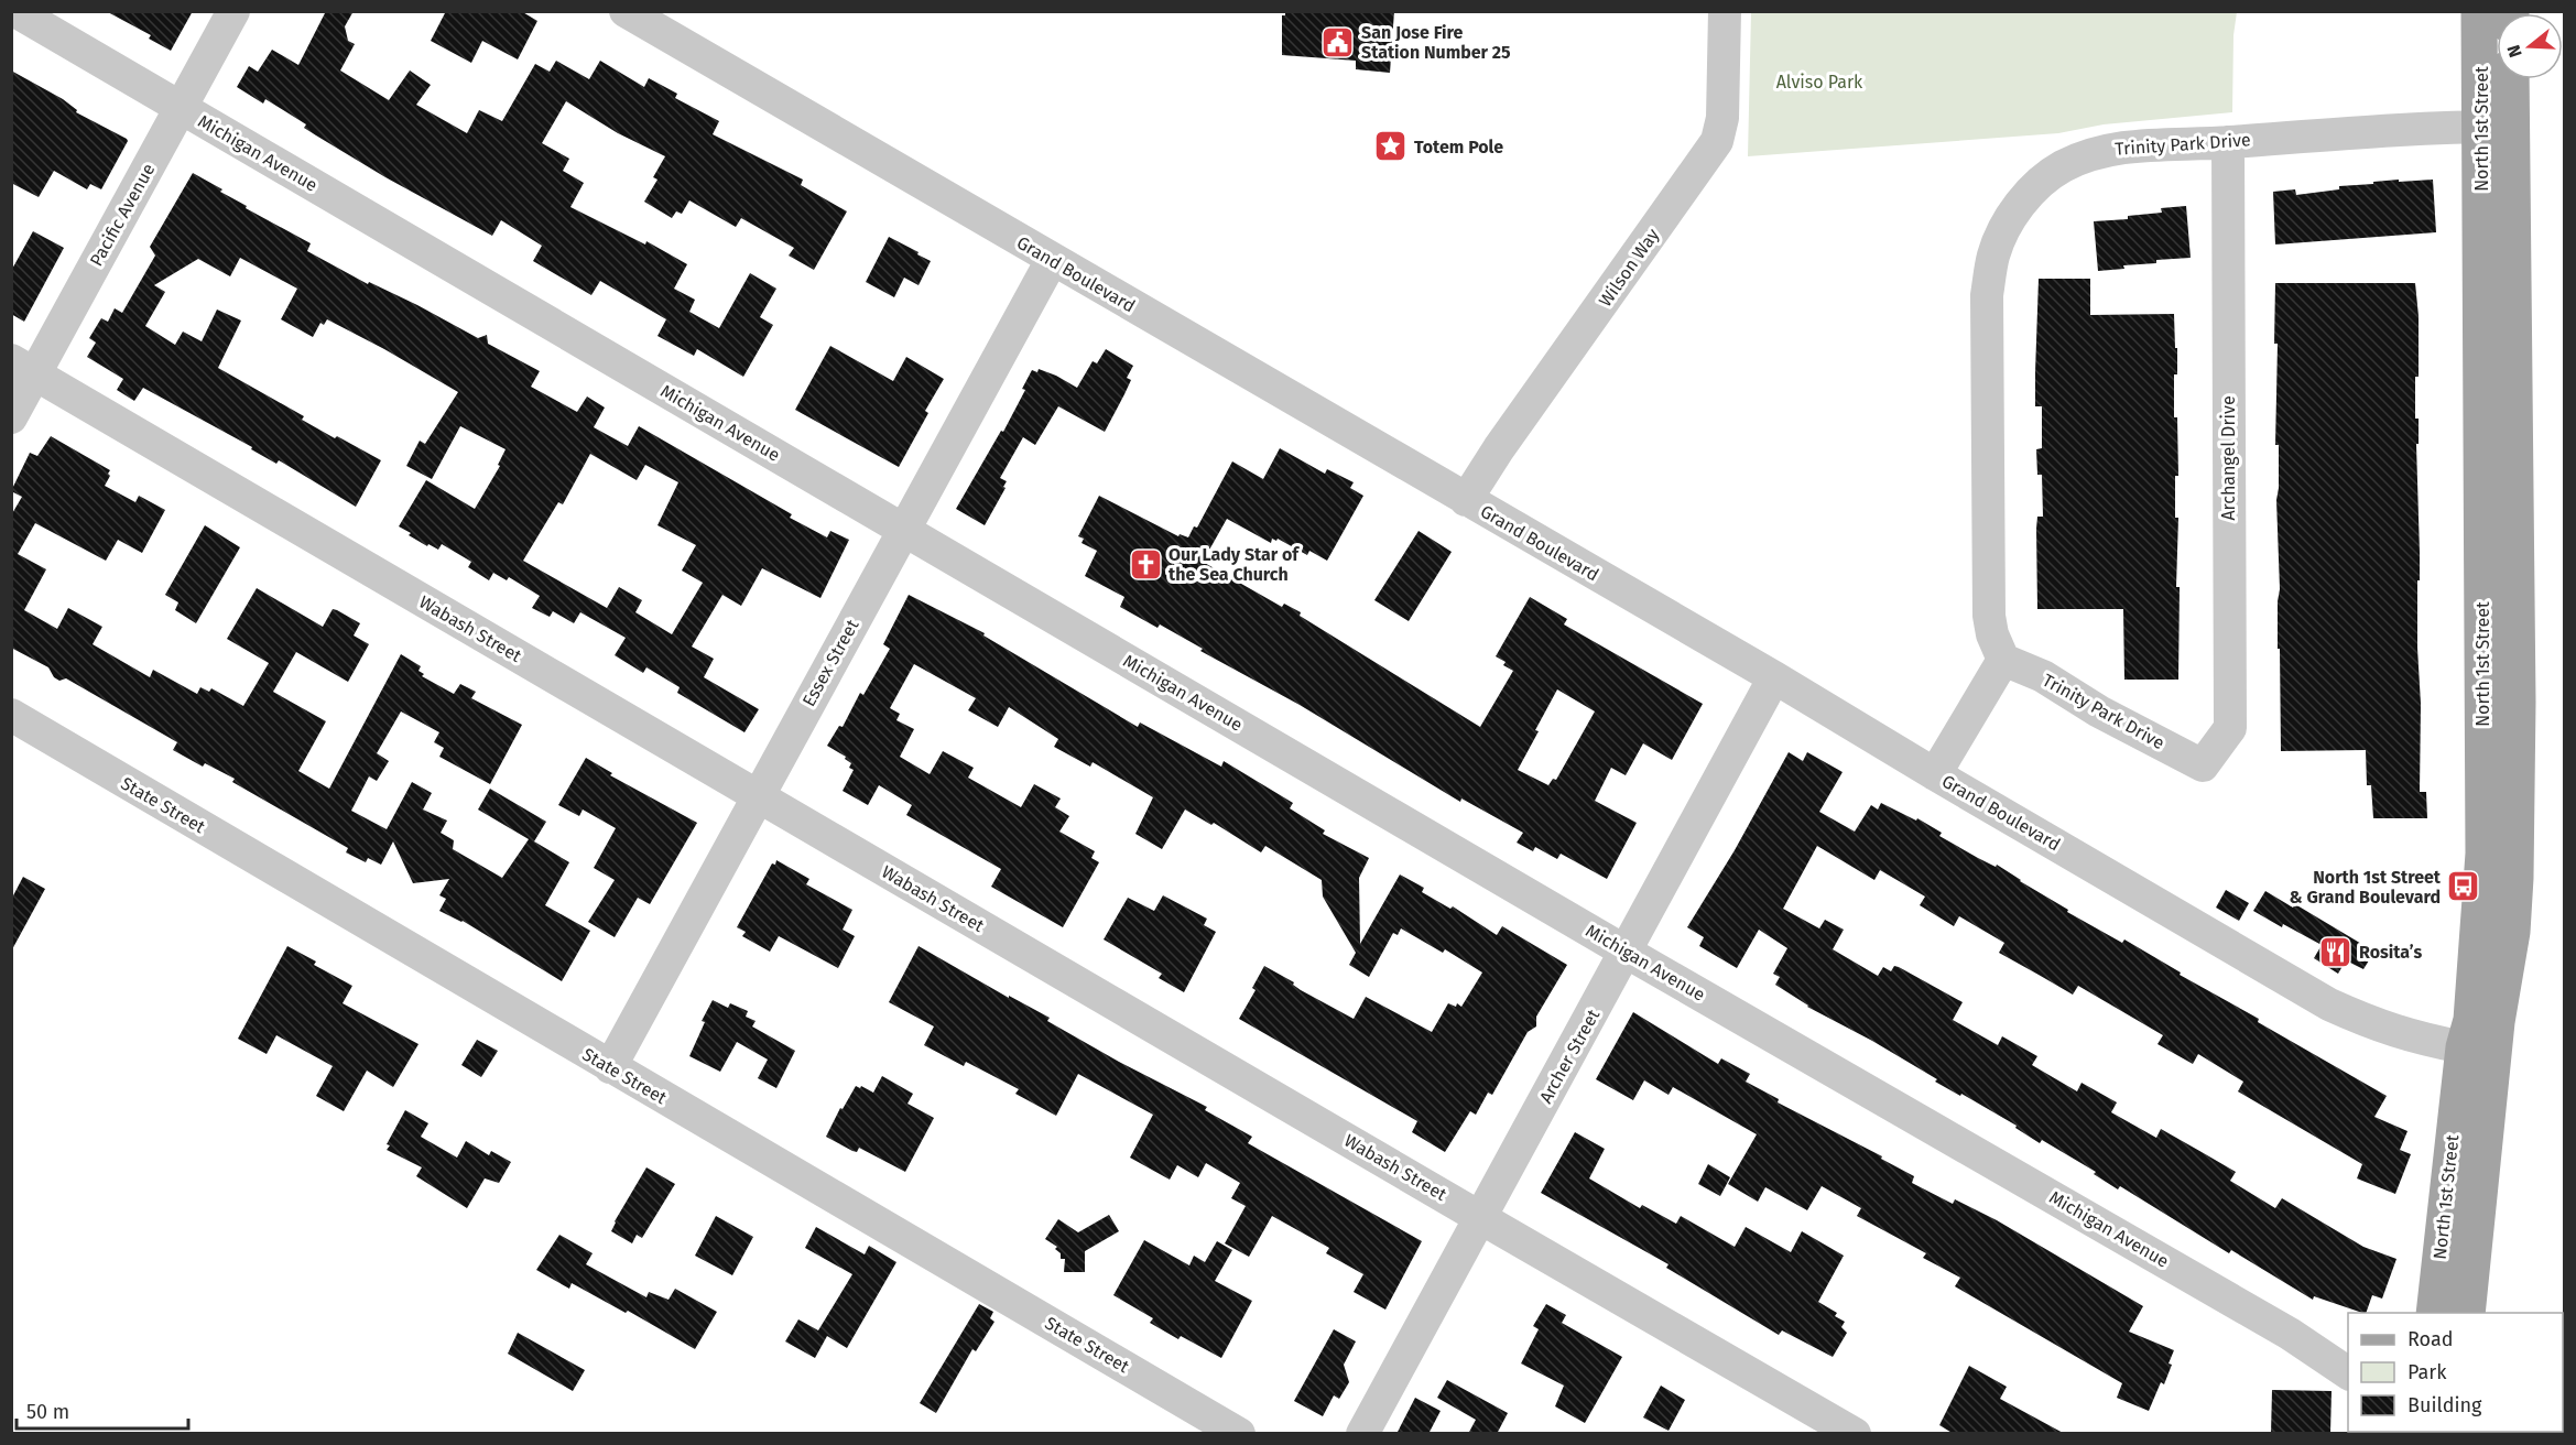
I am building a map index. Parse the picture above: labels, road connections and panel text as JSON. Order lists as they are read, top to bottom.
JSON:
{
  "streets": {
    "main road": ["North 1st Street"],
    "street": [
      "Trinity Park Drive",
      "Michigan Avenue",
      "Pacific Avenue",
      "Wilson Way",
      "Grand Boulevard",
      "Archangel Drive",
      "Wabash Street",
      "Essex Street",
      "State Street",
      "Archer Street"
    ]
  },
  "crossings": [
    ["North 1st Street", "Trinity Park Drive"],
    ["North 1st Street", "Grand Boulevard"],
    ["Trinity Park Drive", "Archangel Drive"],
    ["Michigan Avenue", "Pacific Avenue"],
    ["Michigan Avenue", "Essex Street"],
    ["Michigan Avenue", "Archer Street"],
    ["Pacific Avenue", "Wabash Street"],
    ["Wilson Way", "Grand Boulevard"],
    ["Grand Boulevard", "Essex Street"],
    ["Grand Boulevard", "Archer Street"],
    ["Wabash Street", "Essex Street"],
    ["Wabash Street", "Archer Street"],
    ["Essex Street", "State Street"]
  ],
  "parks": ["Alviso Park"],
  "places": {
    "public building": ["San Jose Fire Station Number 25"],
    "place": ["Totem Pole"],
    "church": ["Our Lady Star of the Sea Church"],
    "bus stop": ["North 1st Street & Grand Boulevard"],
    "restaurant": ["Rosita’s"]
  },
  "legend": ["Road", "Park", "Building"],
  "scale_bar": "50 m",
  "north": "left"
}
